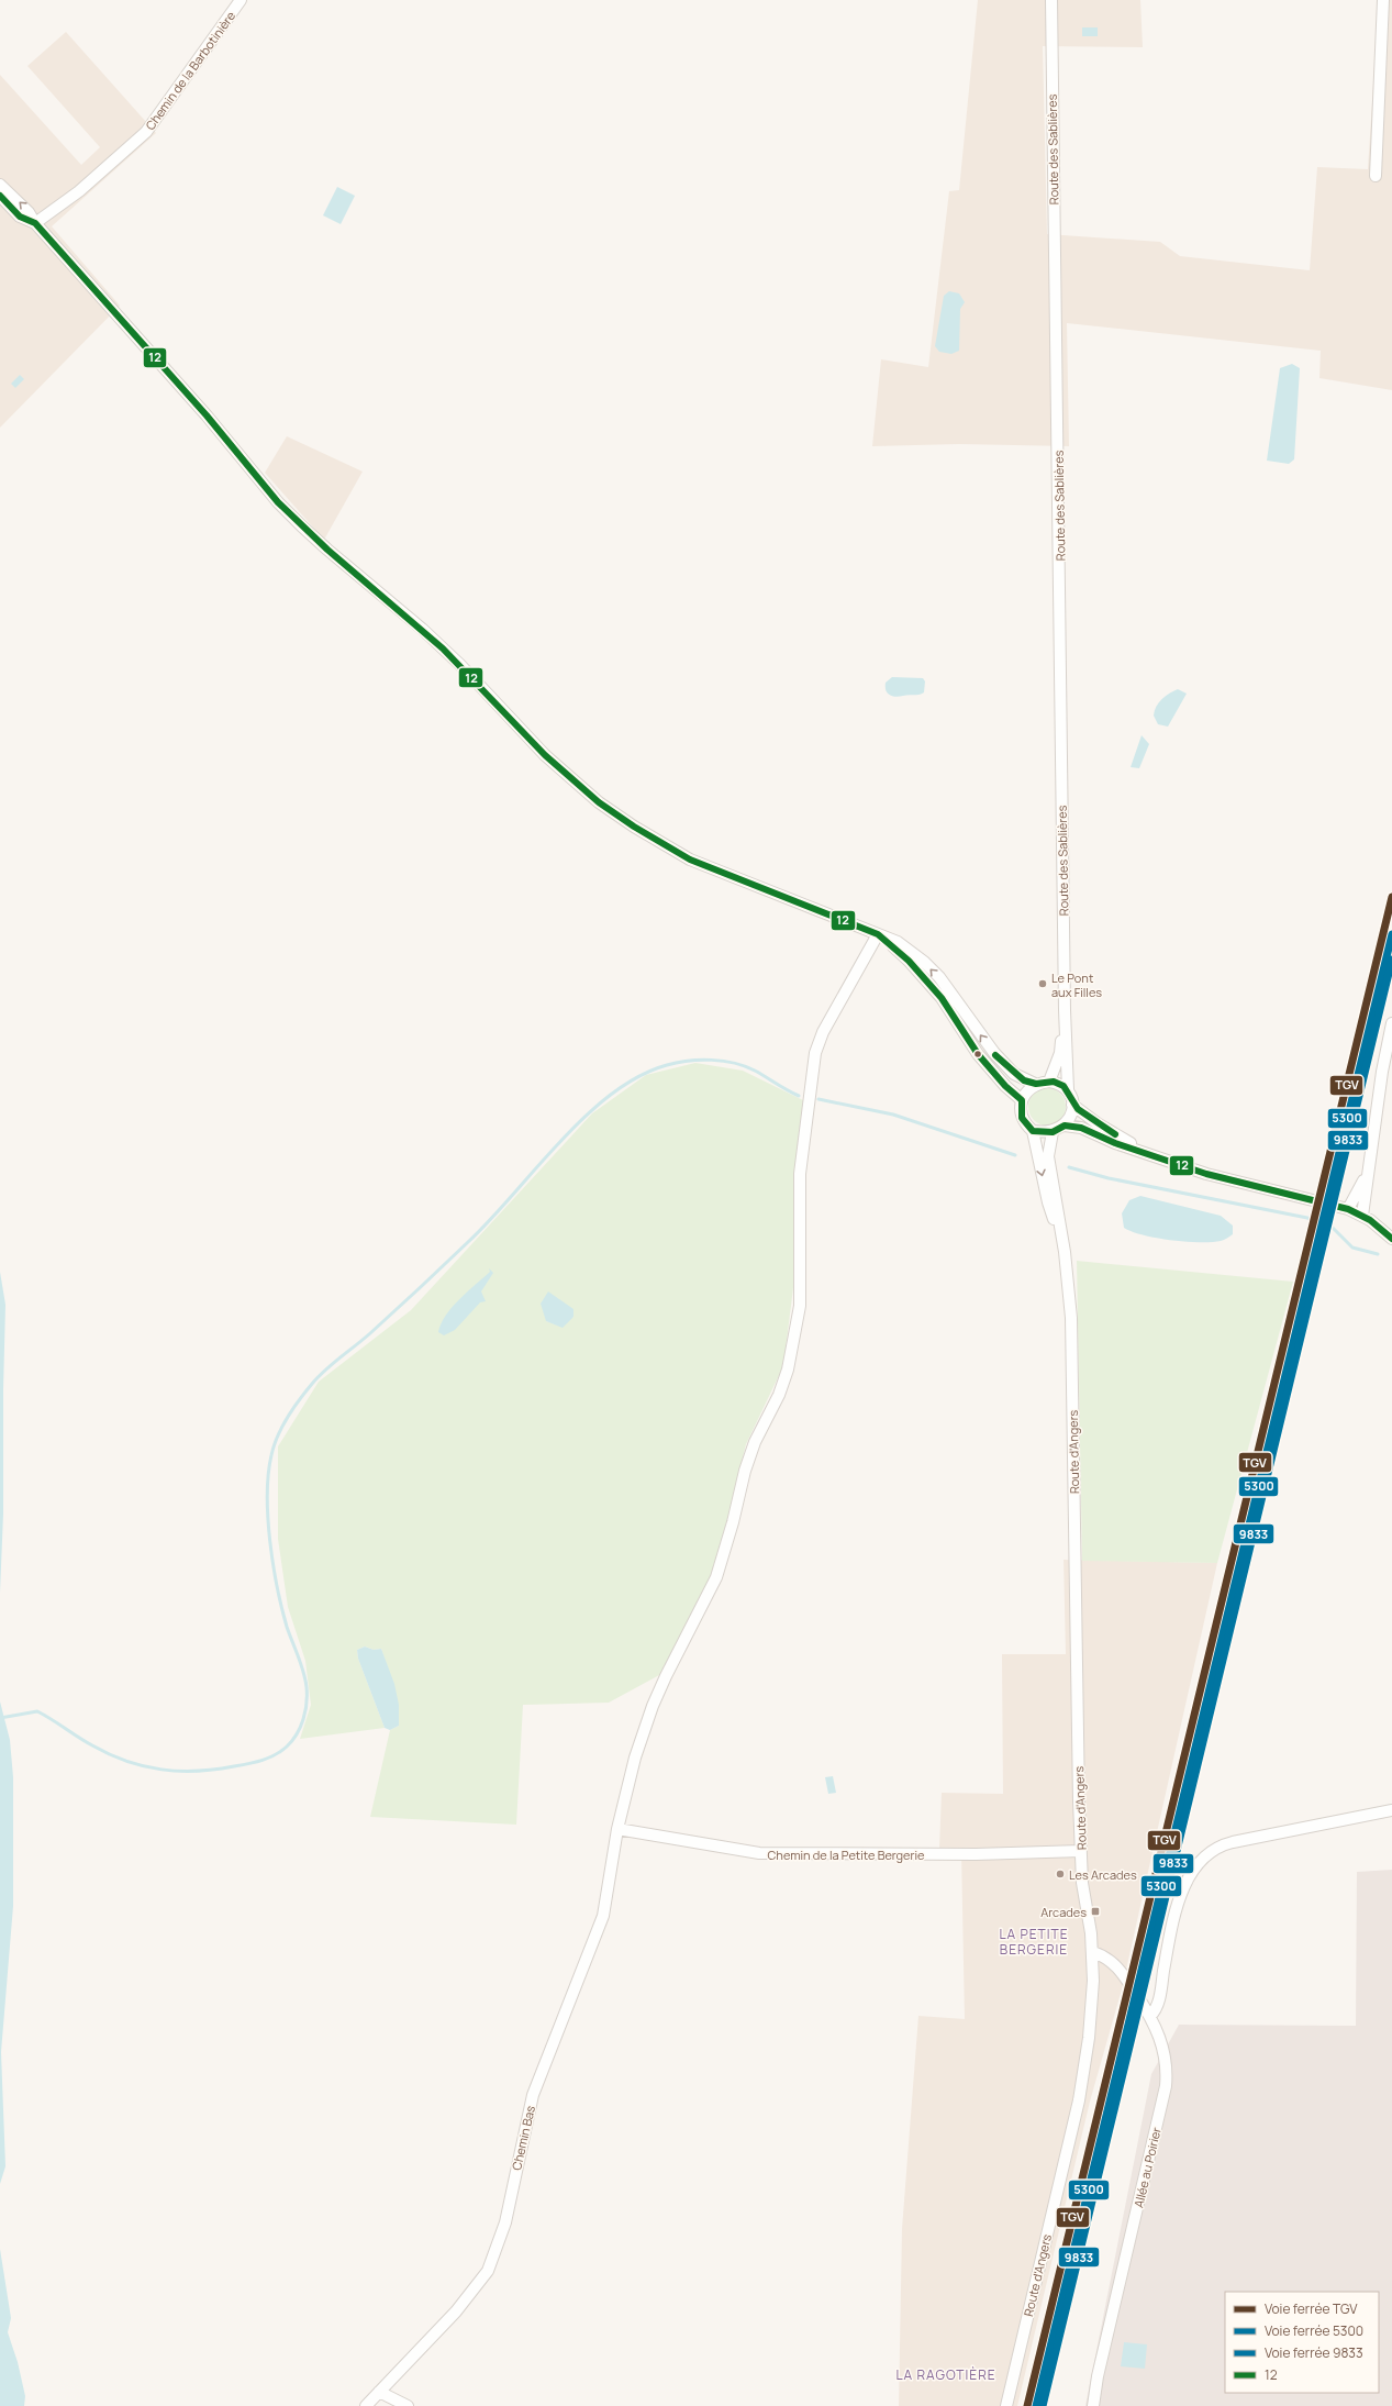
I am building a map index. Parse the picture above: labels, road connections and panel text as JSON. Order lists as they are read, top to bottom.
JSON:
{
  "streets": {
    "street": [
      "Chemin de la Barbotinière",
      "Route des Sablières",
      "Route d'Angers",
      "Chemin de la Petite Bergerie",
      "Chemin Bas",
      "Allée au Poirier"
    ]
  },
  "crossings": [
    ["Route des Sablières", "Route d'Angers"],
    ["Route d'Angers", "Chemin de la Petite Bergerie"],
    ["Route d'Angers", "Allée au Poirier"],
    ["Chemin de la Petite Bergerie", "Chemin Bas"]
  ],
  "districts": ["LA PETITE BERGERIE", "LA RAGOTIÈRE"],
  "places": {
    "other": ["Le Pont aux Filles", "Les Arcades"],
    "transit": ["Arcades"]
  },
  "lines": [
    "transit line 12",
    "rail line TGV",
    "rail line 5300",
    "rail line 9833"
  ],
  "legend": [
    "Voie ferrée TGV",
    "Voie ferrée 5300",
    "Voie ferrée 9833",
    "12"
  ]
}
